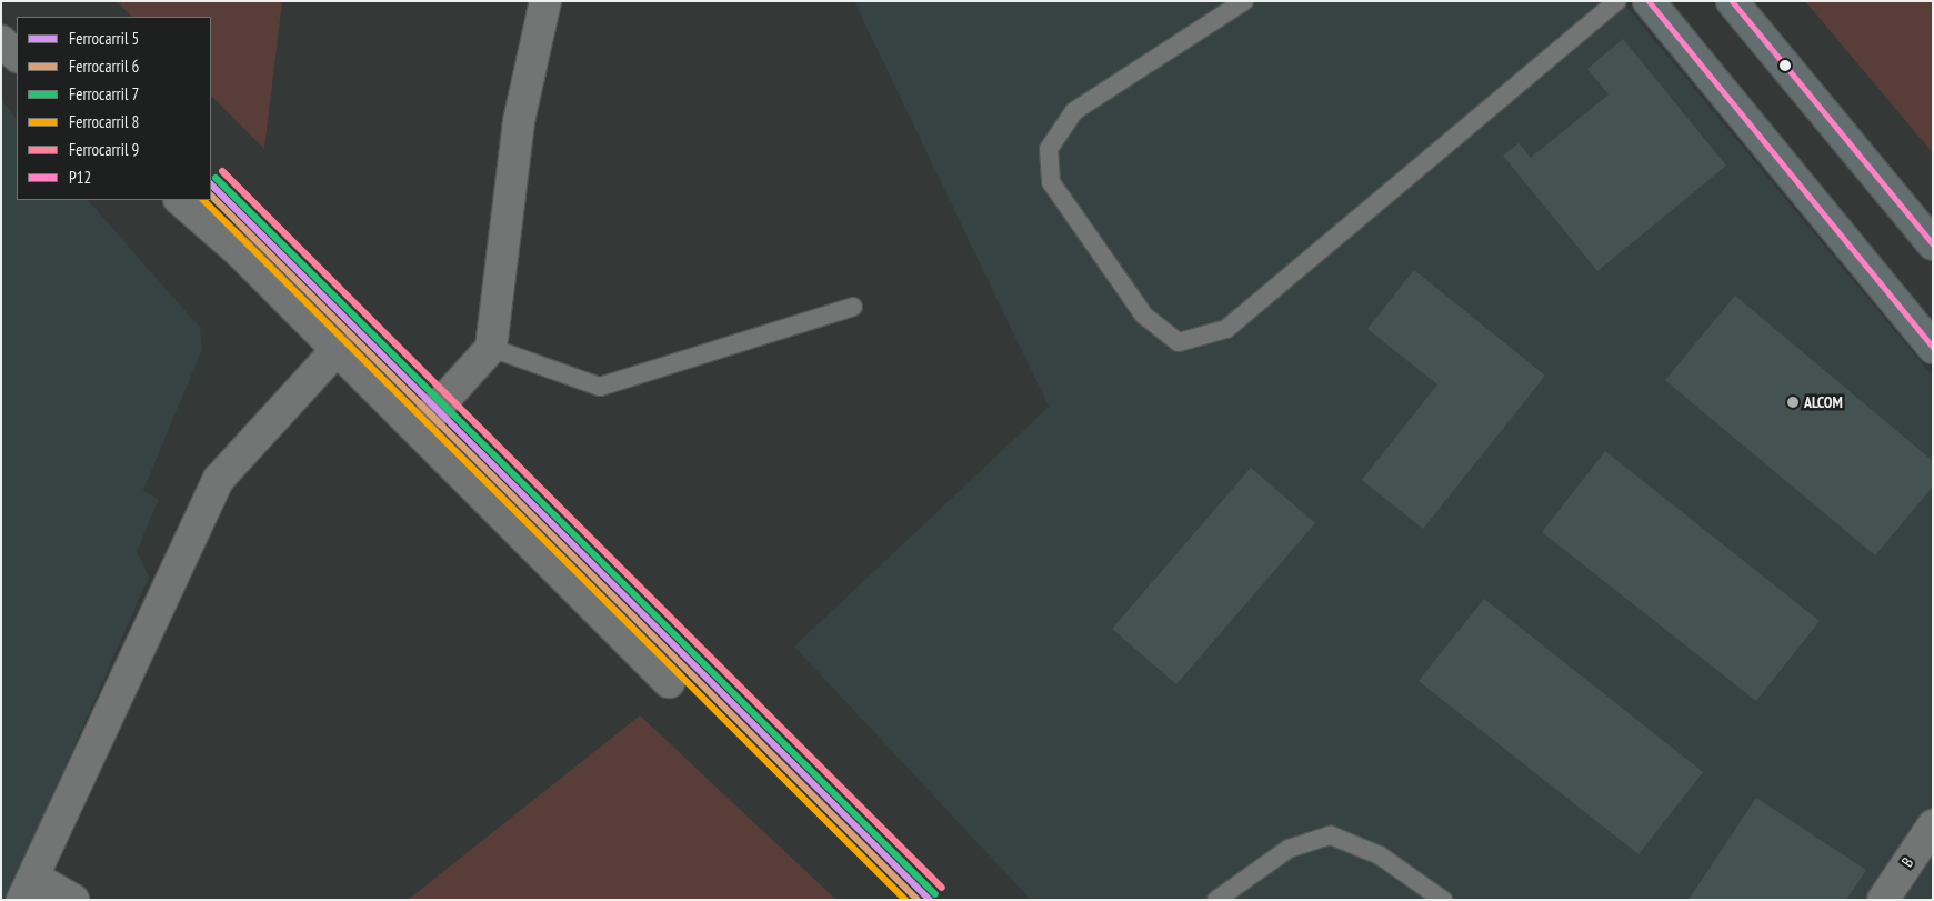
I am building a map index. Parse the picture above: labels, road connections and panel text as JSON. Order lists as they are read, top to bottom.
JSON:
{
  "streets": {
    "street": ["B"]
  },
  "places": ["ALCOM"],
  "lines": [
    "transit line P12",
    "rail line 9",
    "rail line 7",
    "rail line 5",
    "rail line 6",
    "rail line 8"
  ],
  "legend": [
    "Ferrocarril 5",
    "Ferrocarril 6",
    "Ferrocarril 7",
    "Ferrocarril 8",
    "Ferrocarril 9",
    "P12"
  ]
}
